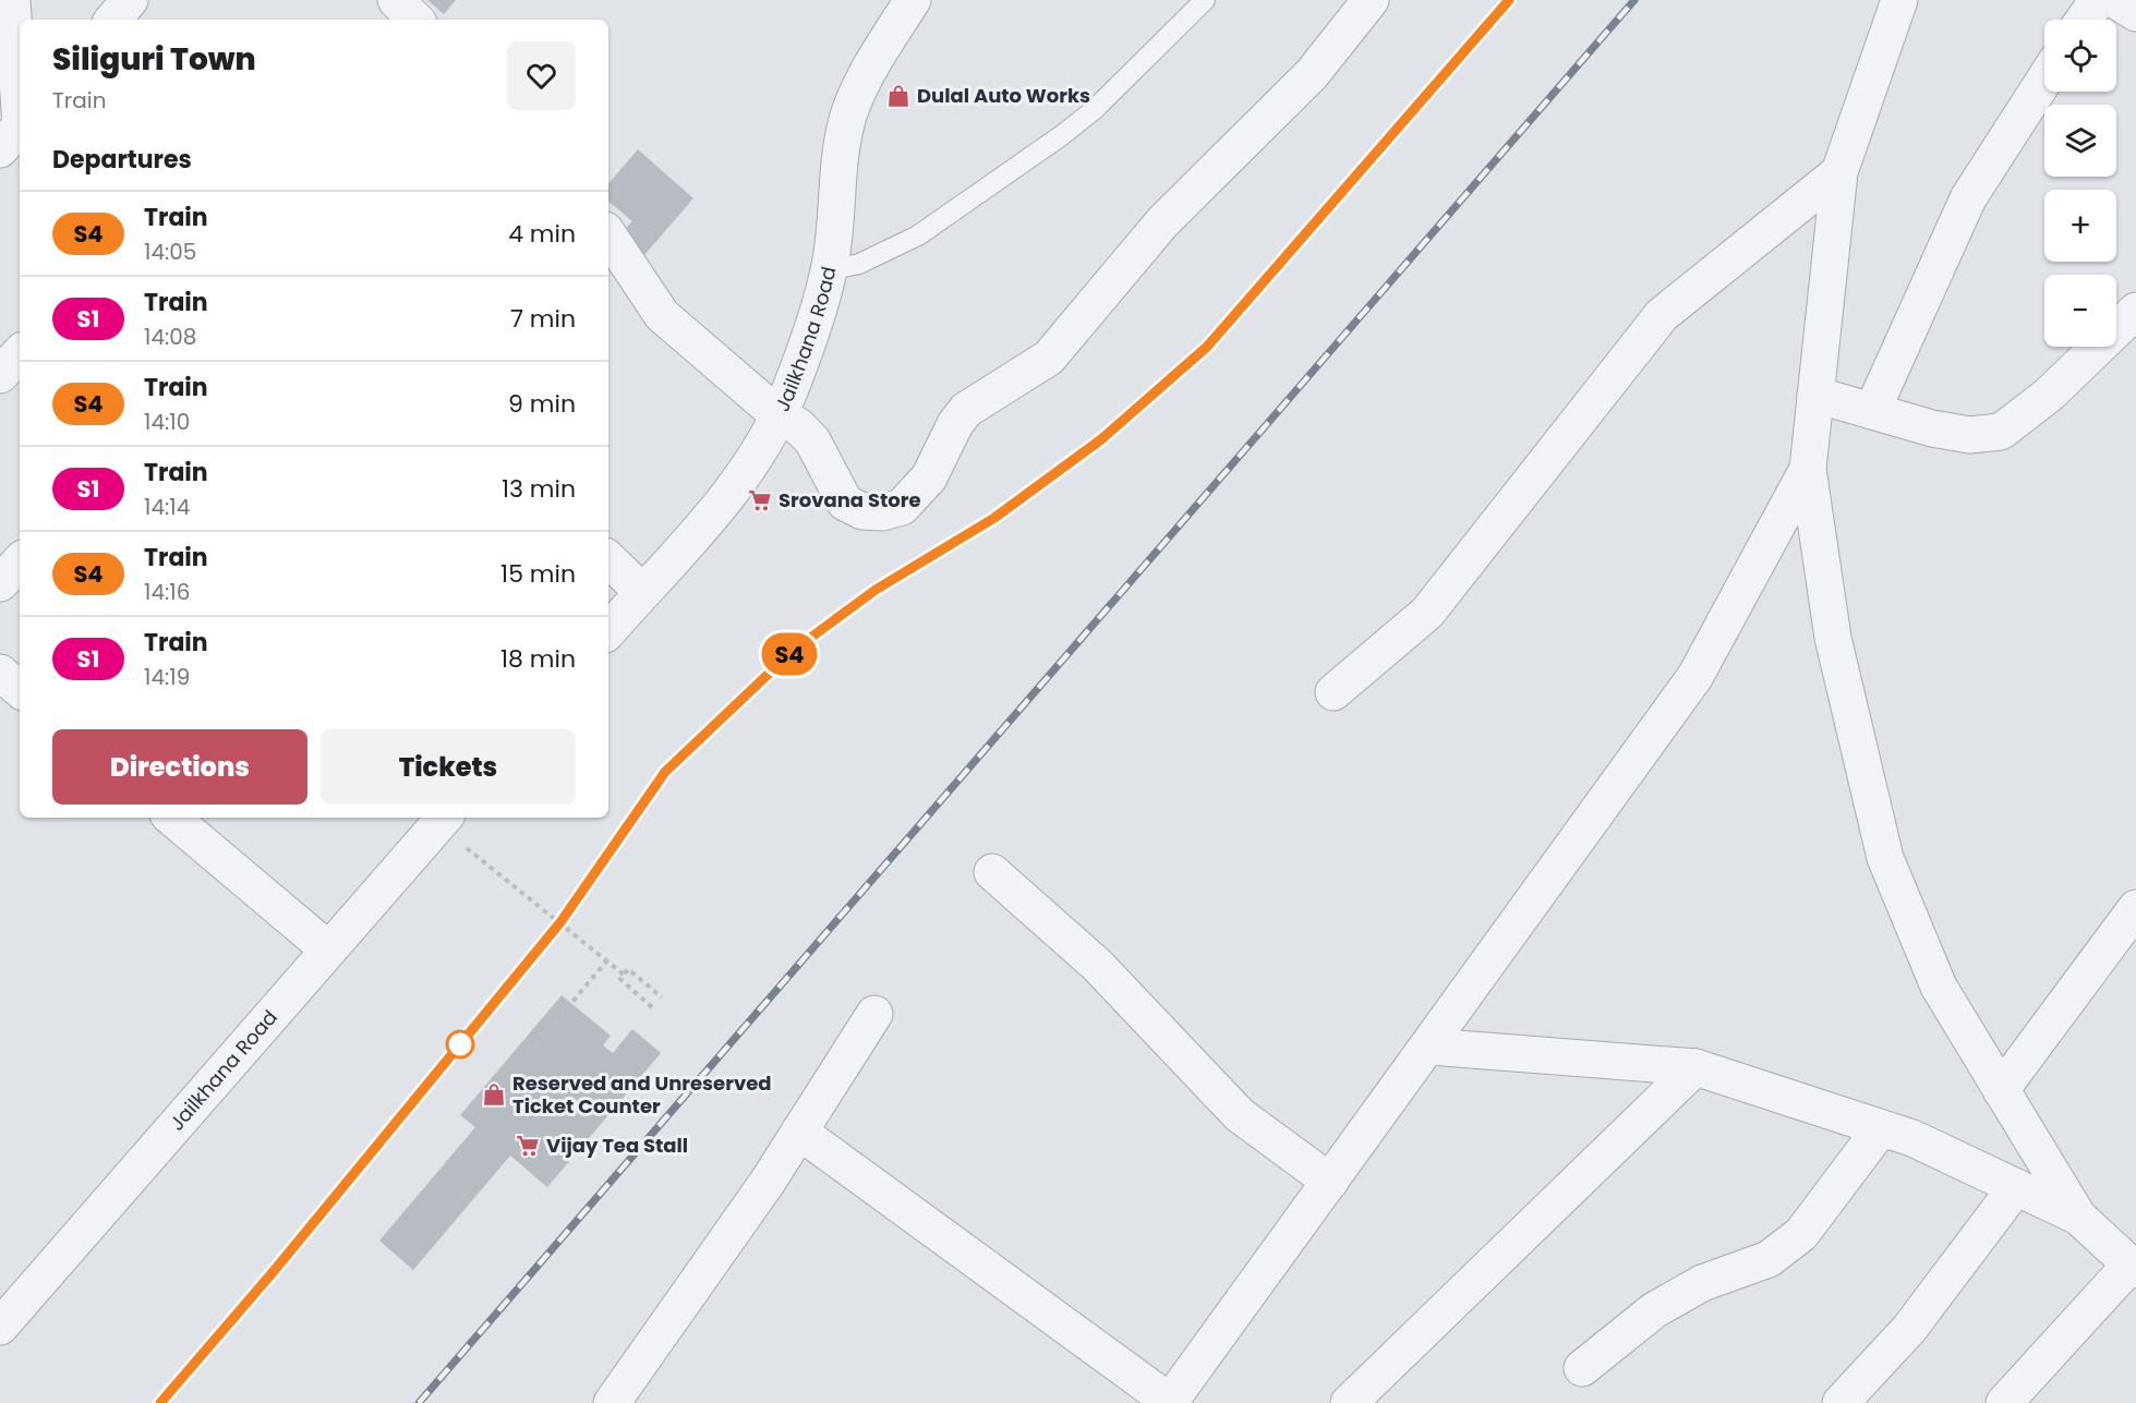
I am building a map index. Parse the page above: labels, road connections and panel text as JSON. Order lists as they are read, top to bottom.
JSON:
{
  "streets": {
    "street": ["Jailkhana Road"]
  },
  "places": {
    "shop": ["Dulal Auto Works", "Reserved and Unreserved Ticket Counter"],
    "supermarket": ["Srovana Store", "Vijay Tea Stall"]
  },
  "page": {
    "on_map": "S4",
    "map_buttons": ["+", "−"],
    "heading": [
      ["Siliguri Town", "Train"],
      "Departures"
    ],
    "list": [
      {
        "mark": "S4",
        "name": "Train",
        "note": "14:05",
        "value": "4 min"
      },
      {
        "mark": "S1",
        "name": "Train",
        "note": "14:08",
        "value": "7 min"
      },
      {
        "mark": "S4",
        "name": "Train",
        "note": "14:10",
        "value": "9 min"
      },
      {
        "mark": "S1",
        "name": "Train",
        "note": "14:14",
        "value": "13 min"
      },
      {
        "mark": "S4",
        "name": "Train",
        "note": "14:16",
        "value": "15 min"
      },
      {
        "mark": "S1",
        "name": "Train",
        "note": "14:19",
        "value": "18 min"
      }
    ],
    "buttons": ["Directions", "Tickets"]
  }
}
